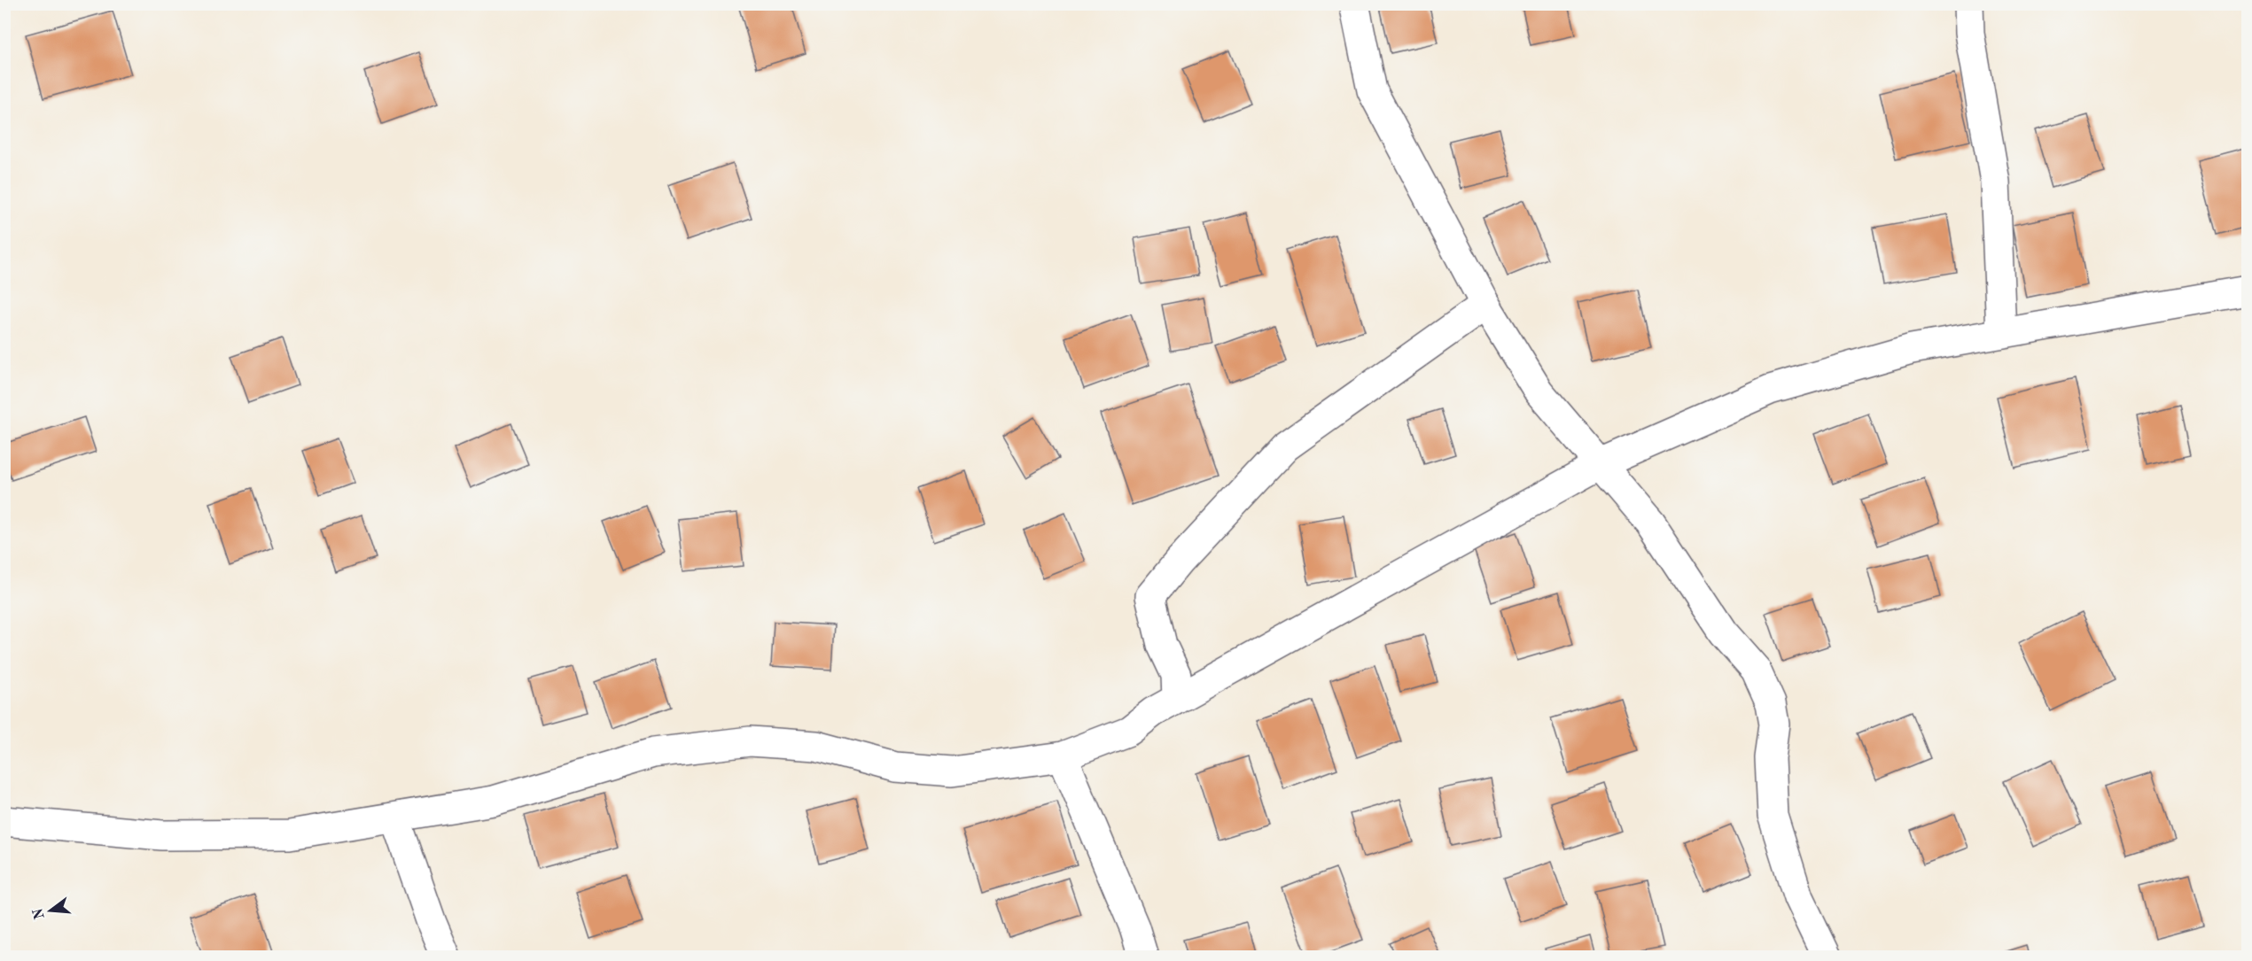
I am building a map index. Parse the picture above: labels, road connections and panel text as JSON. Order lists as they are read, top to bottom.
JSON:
{
  "north": "left"
}
